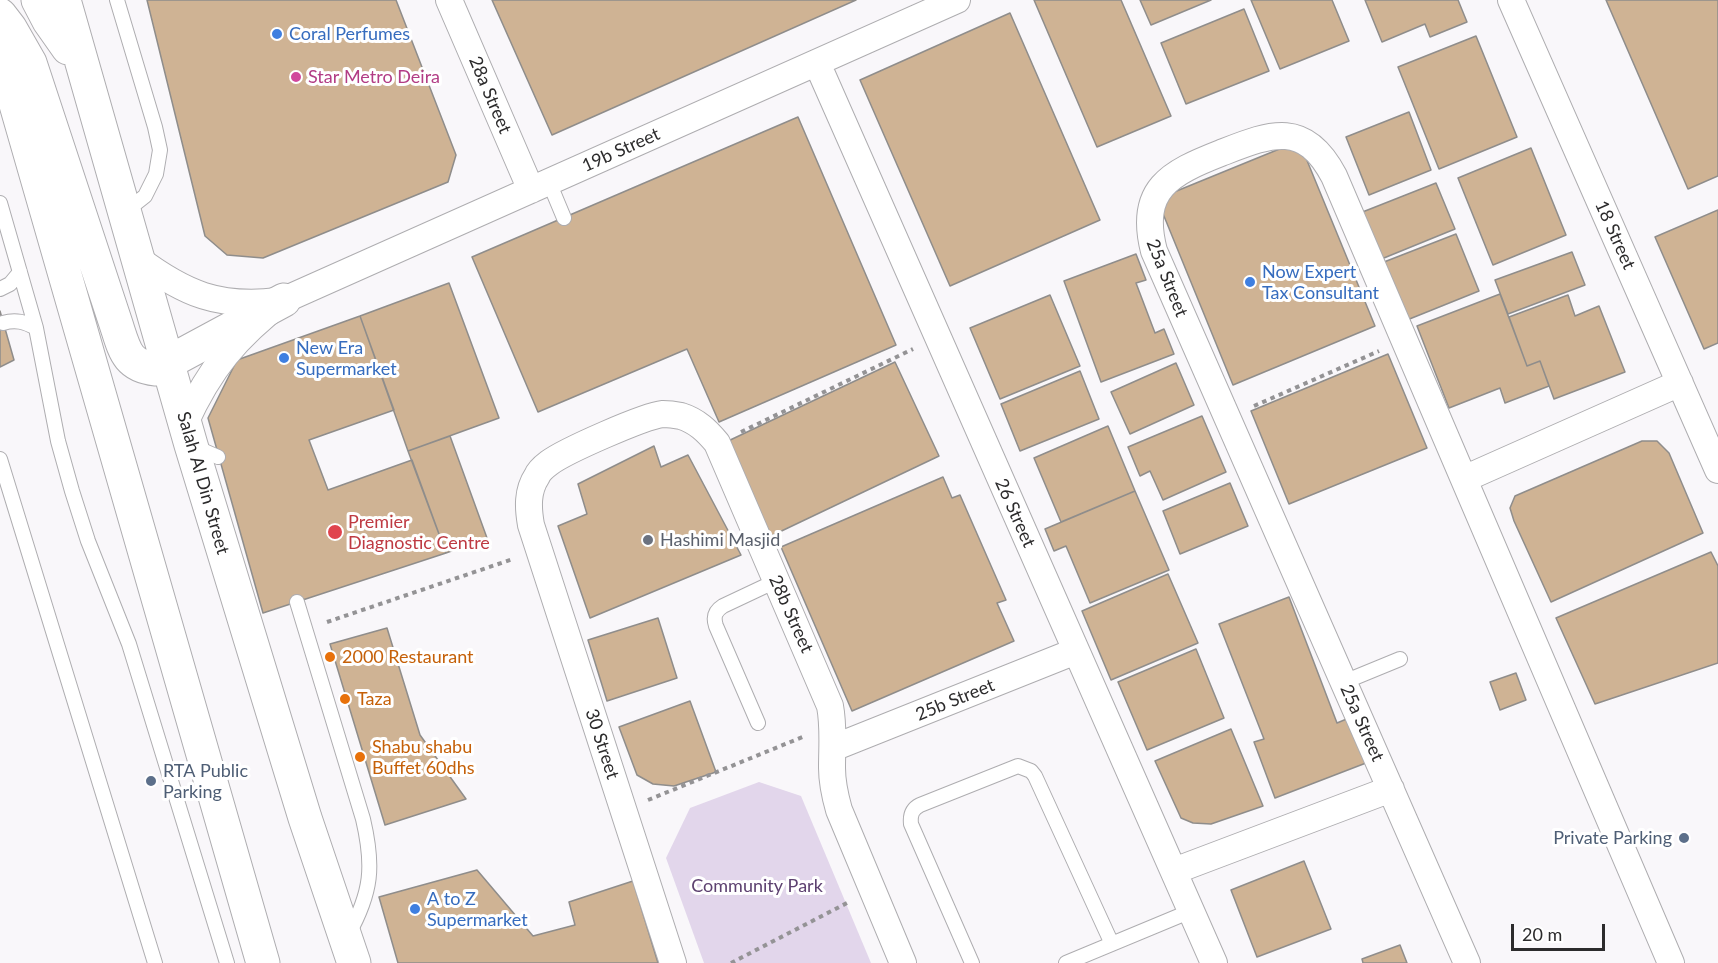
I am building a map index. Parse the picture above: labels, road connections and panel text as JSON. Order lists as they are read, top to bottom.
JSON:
{
  "streets": {
    "main road": ["Salah Al Din Street"],
    "street": [
      "28a Street",
      "19b Street",
      "18 Street",
      "25a Street",
      "26 Street",
      "28b Street",
      "25b Street",
      "30 Street"
    ]
  },
  "crossings": [
    ["28a Street", "19b Street"],
    ["19b Street", "Salah Al Din Street"],
    ["19b Street", "26 Street"],
    ["26 Street", "25b Street"],
    ["28b Street", "25b Street"],
    ["28b Street", "30 Street"]
  ],
  "parks": ["Community Park"],
  "places": [
    "Coral Perfumes",
    "Star Metro Deira",
    "Now Expert Tax Consultant",
    "New Era Supermarket",
    "Premier Diagnostic Centre",
    "Hashimi Masjid",
    "2000 Restaurant",
    "Taza",
    "Shabu shabu Buffet 60dhs",
    "RTA Public Parking",
    "Private Parking",
    "A to Z Supermarket"
  ],
  "scale_bar": "20 m"
}
